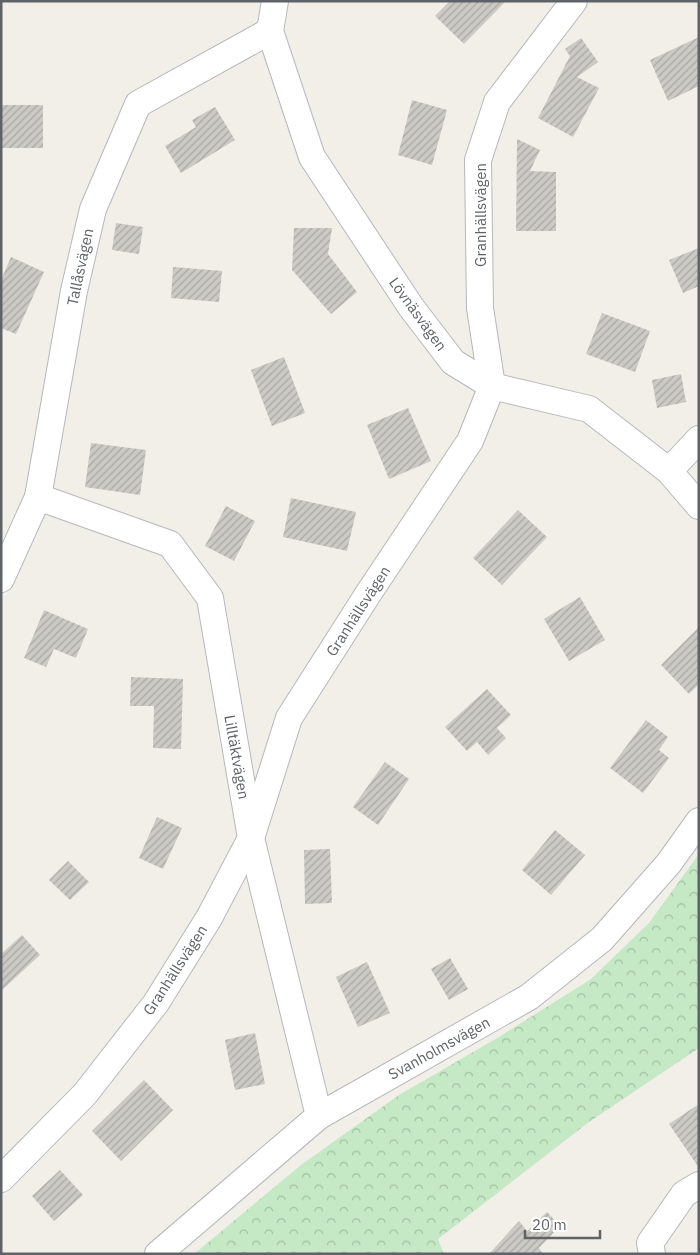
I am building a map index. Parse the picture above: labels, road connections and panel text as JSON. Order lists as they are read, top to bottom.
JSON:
{
  "streets": {
    "street": [
      "Granhällsvägen",
      "Tallåsvägen",
      "Lövnäsvägen",
      "Lilltäktvägen",
      "Svanholmsvägen"
    ]
  },
  "crossings": [
    ["Granhällsvägen", "Lövnäsvägen"],
    ["Granhällsvägen", "Lilltäktvägen"],
    ["Tallåsvägen", "Lövnäsvägen"],
    ["Tallåsvägen", "Lilltäktvägen"],
    ["Lilltäktvägen", "Svanholmsvägen"]
  ],
  "scale_bar": "20 m"
}
